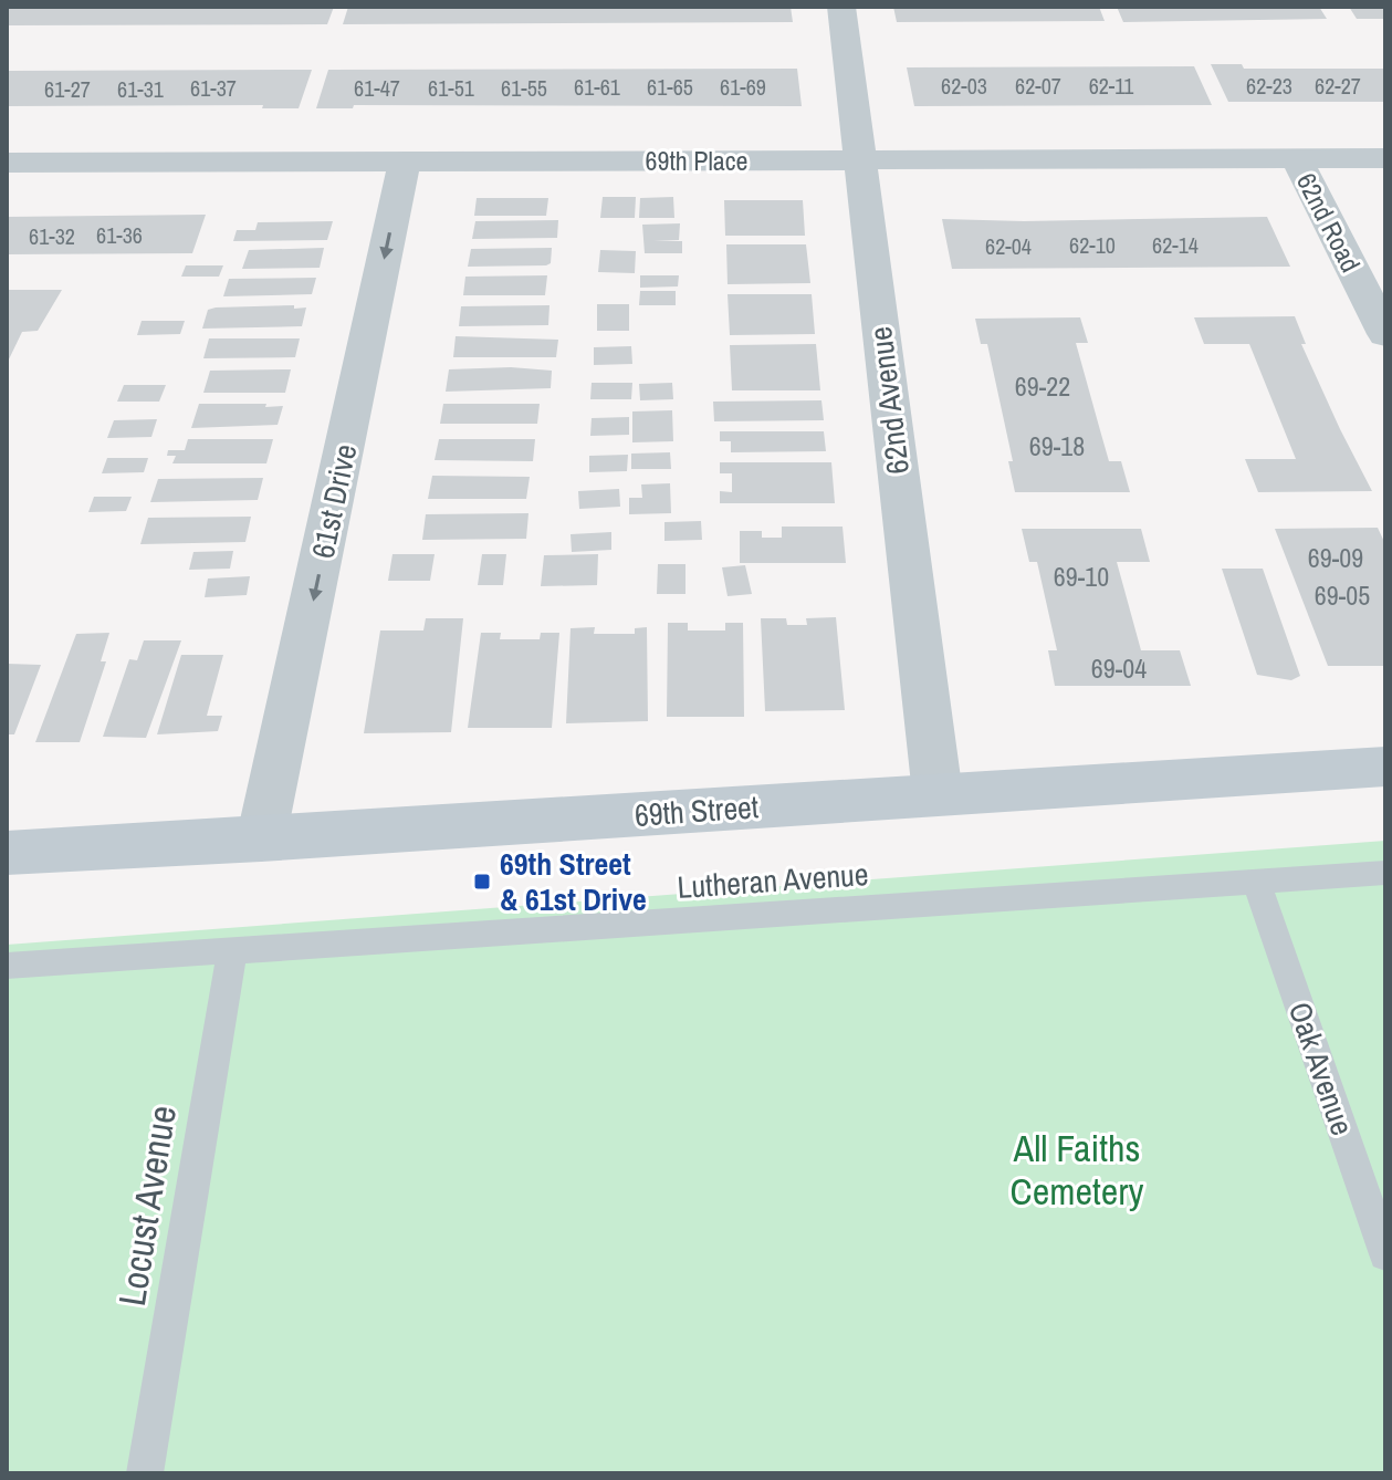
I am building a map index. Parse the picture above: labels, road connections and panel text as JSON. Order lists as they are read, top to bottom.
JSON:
{
  "streets": {
    "main road": ["69th Street"],
    "street": [
      "69th Place",
      "62nd Road",
      "62nd Avenue",
      "61st Drive"
    ],
    "lane": ["Lutheran Avenue", "Oak Avenue", "Locust Avenue"]
  },
  "crossings": [
    ["69th Place", "62nd Road"],
    ["69th Place", "62nd Avenue"],
    ["69th Place", "61st Drive"],
    ["62nd Avenue", "69th Street"],
    ["61st Drive", "69th Street"],
    ["Lutheran Avenue", "Oak Avenue"],
    ["Lutheran Avenue", "Locust Avenue"]
  ],
  "one_way": ["61st Drive"],
  "parks": ["All Faiths Cemetery"],
  "places": {
    "transit": ["69th Street & 61st Drive"]
  },
  "house_numbers": [
    "62-03",
    "62-07",
    "62-11",
    "62-23",
    "62-27",
    "61-61",
    "61-65",
    "61-69",
    "61-37",
    "61-47",
    "61-51",
    "61-55",
    "61-27",
    "61-31",
    "61-36",
    "61-32",
    "62-10",
    "62-14",
    "62-04",
    "69-22",
    "69-18",
    "69-09",
    "69-10",
    "69-05",
    "69-04"
  ]
}
